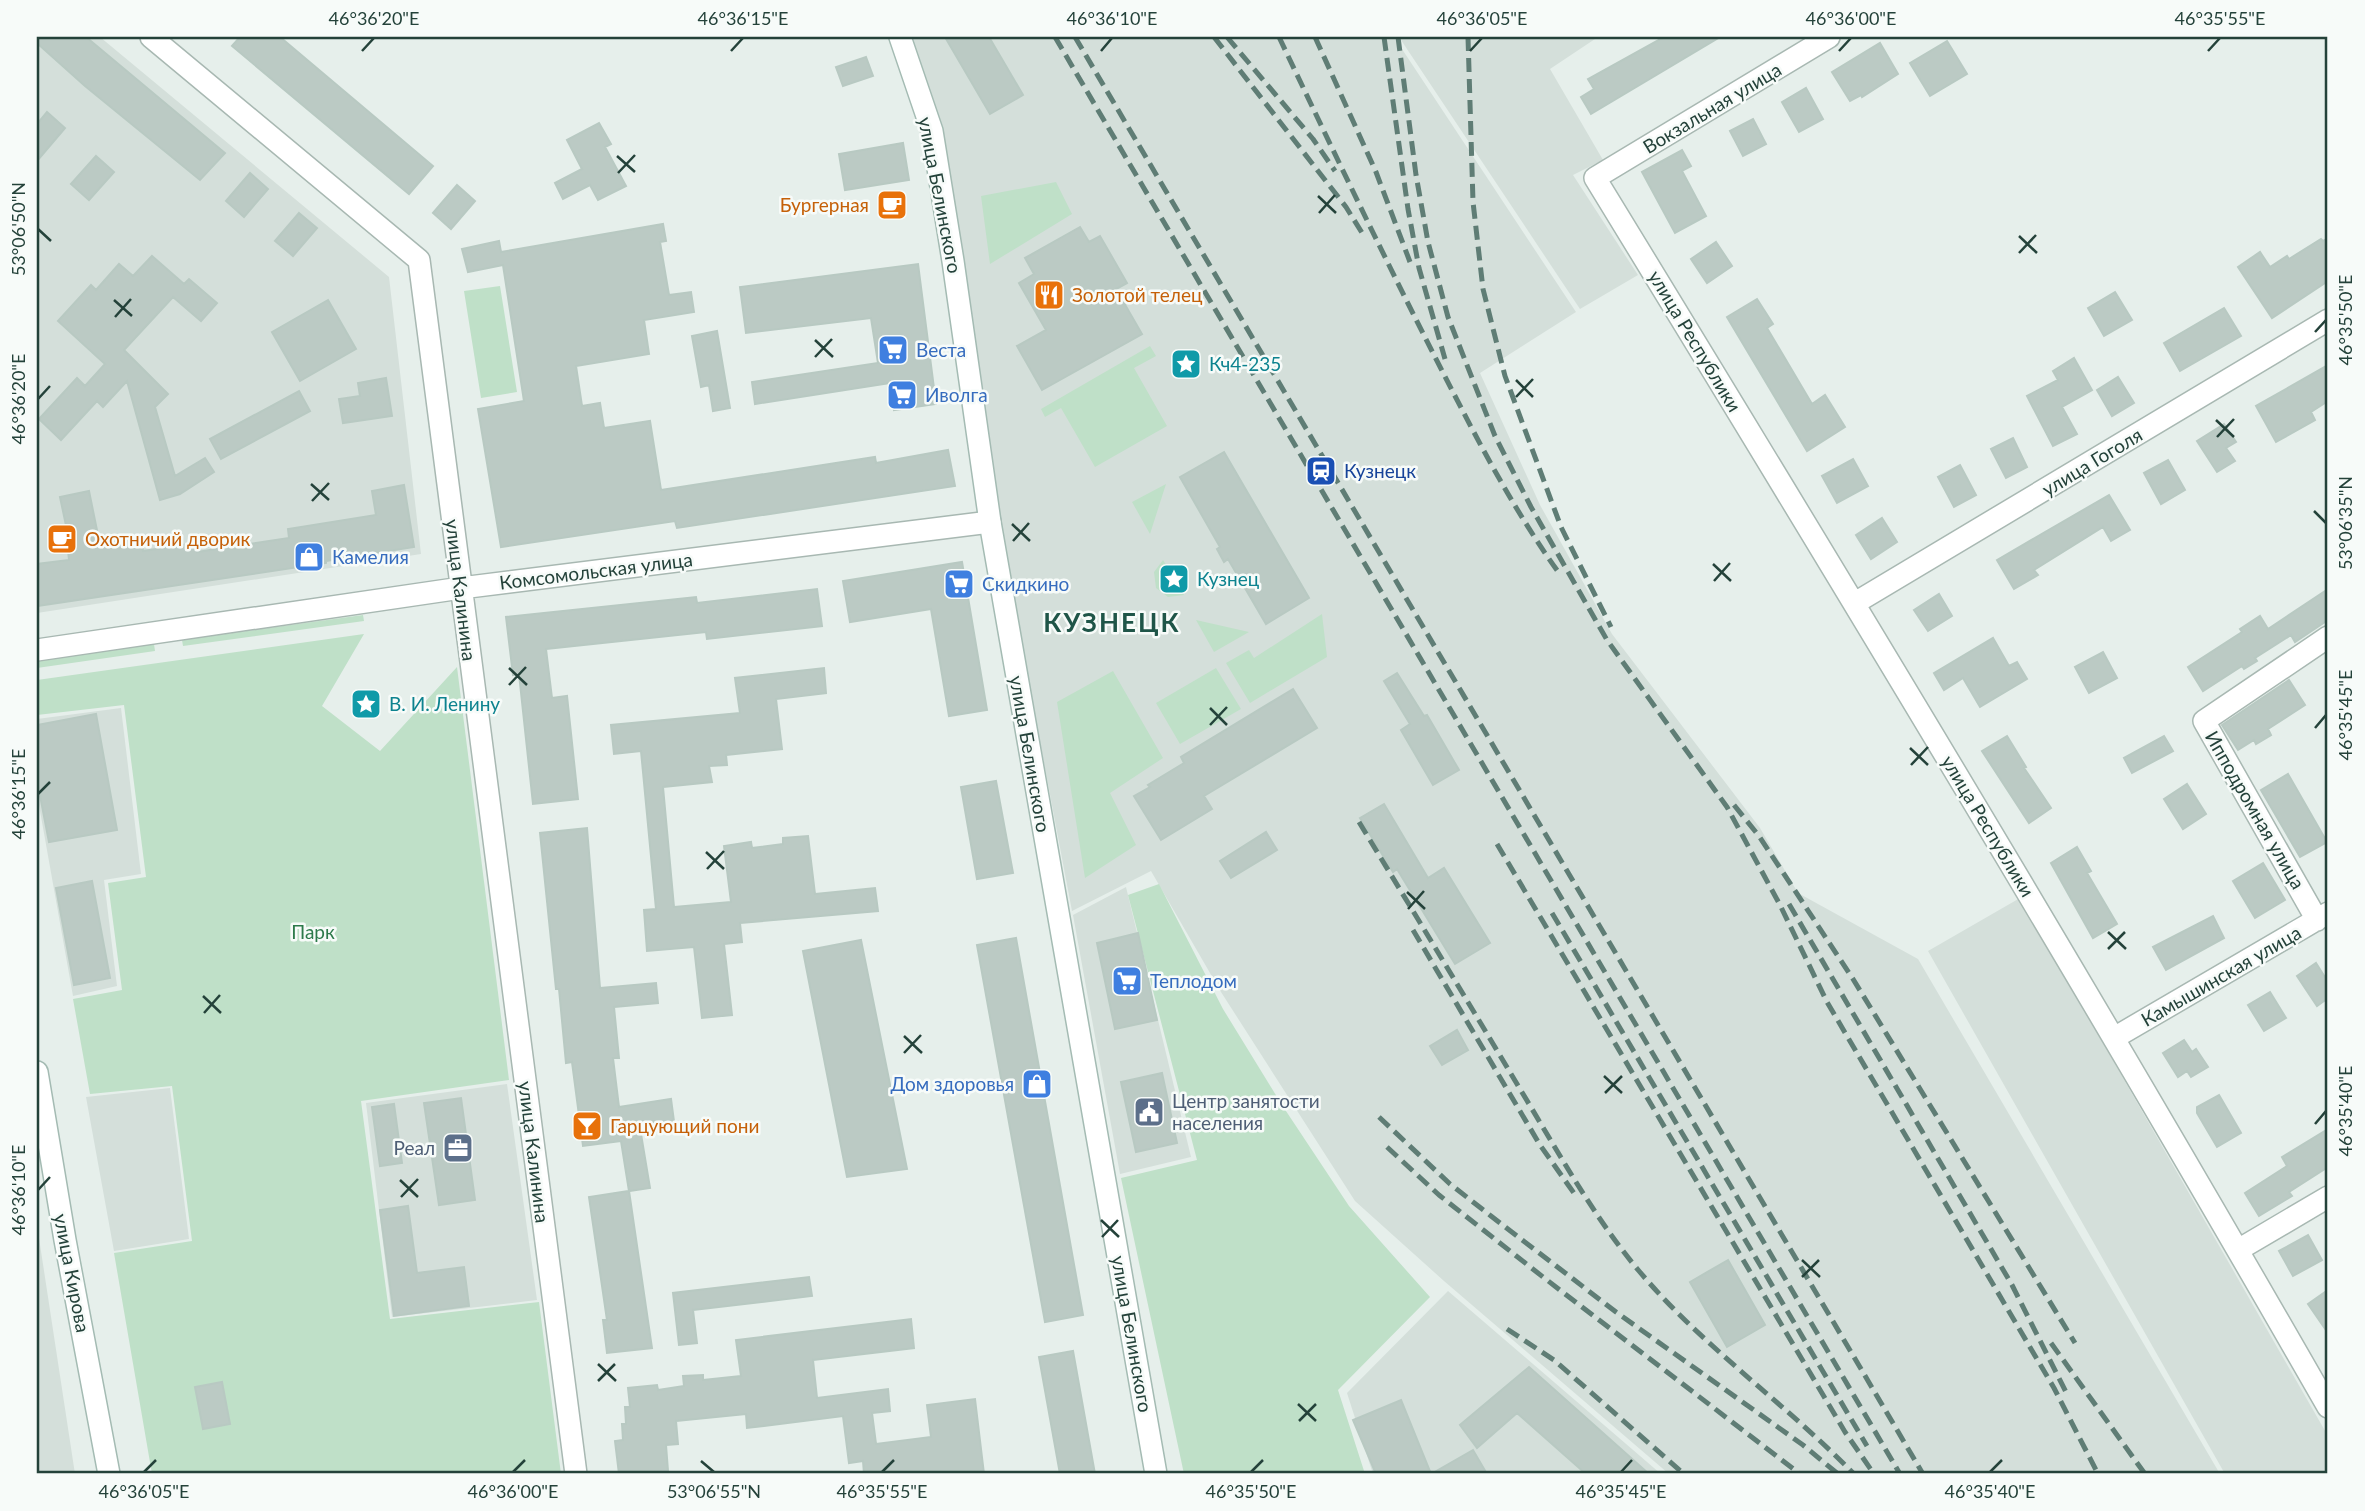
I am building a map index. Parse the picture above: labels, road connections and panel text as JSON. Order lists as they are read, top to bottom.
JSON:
{
  "streets": {
    "street": [
      "Вокзальная улица",
      "улица Белинского",
      "улица Республики",
      "улица Гоголя",
      "Комсомольская улица",
      "улица Калинина",
      "Ипподромная улица",
      "Камышинская улица",
      "улица Кирова"
    ]
  },
  "crossings": [
    ["Вокзальная улица", "улица Республики"],
    ["улица Белинского", "Комсомольская улица"],
    ["улица Республики", "улица Гоголя"],
    ["улица Республики", "Камышинская улица"],
    ["Комсомольская улица", "улица Калинина"],
    ["Ипподромная улица", "Камышинская улица"]
  ],
  "districts": ["КУЗНЕЦК"],
  "parks": ["Парк"],
  "places": {
    "cafe": ["Бургерная", "Охотничий дворик"],
    "restaurant": ["Золотой телец"],
    "supermarket": [
      "Веста",
      "Иволга",
      "Скидкино",
      "Теплодом"
    ],
    "place": ["Кч4-235", "Кузнец", "В. И. Ленину"],
    "station": ["Кузнецк"],
    "shop": ["Камелия", "Дом здоровья"],
    "public building": ["Центр занятости населения"],
    "bar": ["Гарцующий пони"],
    "office": ["Реал"]
  },
  "coordinates": [
    "46°36'20\"E",
    "46°36'15\"E",
    "46°36'10\"E",
    "46°36'05\"E",
    "46°36'00\"E",
    "46°35'55\"E",
    "53°06'50\"N",
    "46°35'50\"E",
    "53°06'35\"N",
    "46°35'45\"E",
    "46°35'40\"E",
    "53°06'55\"N"
  ]
}
